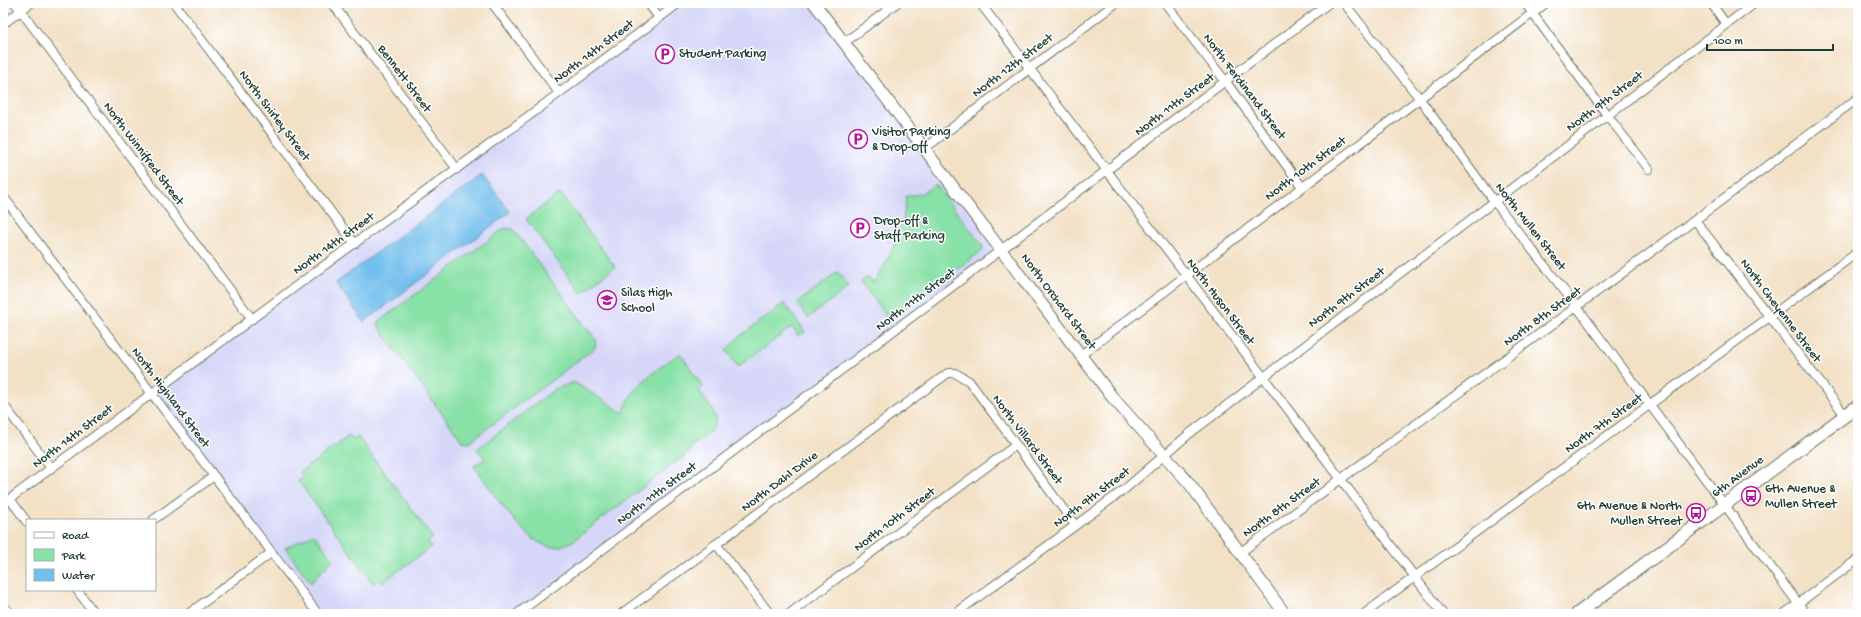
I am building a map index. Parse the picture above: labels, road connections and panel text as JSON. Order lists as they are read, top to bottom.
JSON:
{
  "streets": {
    "main road": ["6th Avenue"],
    "street": [
      "North 14th Street",
      "North 12th Street",
      "Bennett Street",
      "North Ferdinand Street",
      "North 9th Street",
      "North 11th Street",
      "North Shirley Street",
      "North Winnifred Street",
      "North 10th Street",
      "North Mullen Street",
      "North Orchard Street",
      "North Huson Street",
      "North Cheyenne Street",
      "North 8th Street",
      "North Highland Street",
      "North 7th Street",
      "North Villard Street",
      "North Dahl Drive"
    ]
  },
  "crossings": [
    ["North 14th Street", "Bennett Street"],
    ["North 14th Street", "North Shirley Street"],
    ["North 14th Street", "North Winnifred Street"],
    ["North 14th Street", "North Highland Street"],
    ["North 12th Street", "North Orchard Street"],
    ["North 12th Street", "North Huson Street"],
    ["North Ferdinand Street", "North 11th Street"],
    ["North Ferdinand Street", "North 10th Street"],
    ["North 9th Street", "North Mullen Street"],
    ["North 9th Street", "North Orchard Street"],
    ["North 9th Street", "North Huson Street"],
    ["North 9th Street", "North Villard Street"],
    ["North 11th Street", "North Orchard Street"],
    ["North 11th Street", "North Huson Street"],
    ["North 10th Street", "North Mullen Street"],
    ["North 10th Street", "North Orchard Street"],
    ["North 10th Street", "North Huson Street"],
    ["North 10th Street", "North Villard Street"],
    ["North Mullen Street", "North 8th Street"],
    ["North Mullen Street", "North 7th Street"],
    ["North Mullen Street", "6th Avenue"],
    ["North Orchard Street", "North 8th Street"],
    ["North Huson Street", "North 8th Street"],
    ["North Huson Street", "North 7th Street"],
    ["North Cheyenne Street", "North 8th Street"],
    ["North Cheyenne Street", "North 7th Street"],
    ["North Cheyenne Street", "6th Avenue"],
    ["North Villard Street", "North Dahl Drive"]
  ],
  "places": {
    "parking": ["Student Parking", "Visitor Parking & Drop-Off", "Drop-off & Staff Parking"],
    "school or university": ["Silas High School"],
    "bus stop": ["6th Avenue & Mullen Street", "6th Avenue & North Mullen Street"]
  },
  "legend": ["Road", "Park", "Water"],
  "scale_bar": "100 m"
}
